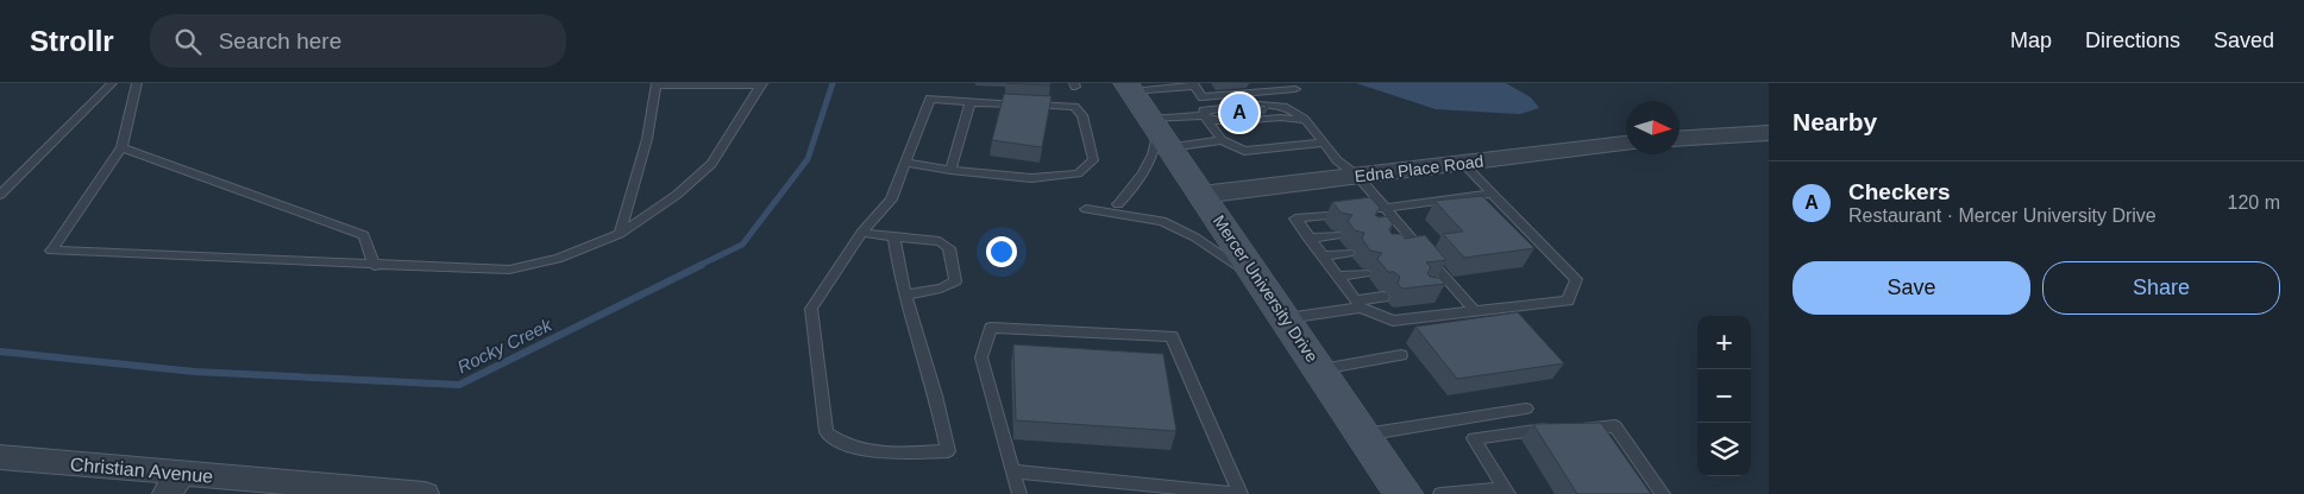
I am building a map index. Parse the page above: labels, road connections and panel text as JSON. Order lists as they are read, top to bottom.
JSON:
{
  "streets": {
    "main road": ["Mercer University Drive"],
    "street": ["Edna Place Road", "Christian Avenue"]
  },
  "crossings": [
    ["Edna Place Road", "Mercer University Drive"]
  ],
  "water": ["Rocky Creek"],
  "north": "right",
  "page": {
    "header": "Strollr",
    "search": "Search here",
    "nav": ["Map", "Directions", "Saved"],
    "heading": "Nearby",
    "pins": "A",
    "list": [
      {
        "mark": "A",
        "name": "Checkers",
        "note": "Restaurant · Mercer University Drive",
        "value": "120 m"
      }
    ],
    "buttons": ["Save", "Share"],
    "map_buttons": ["+", "−"]
  }
}
